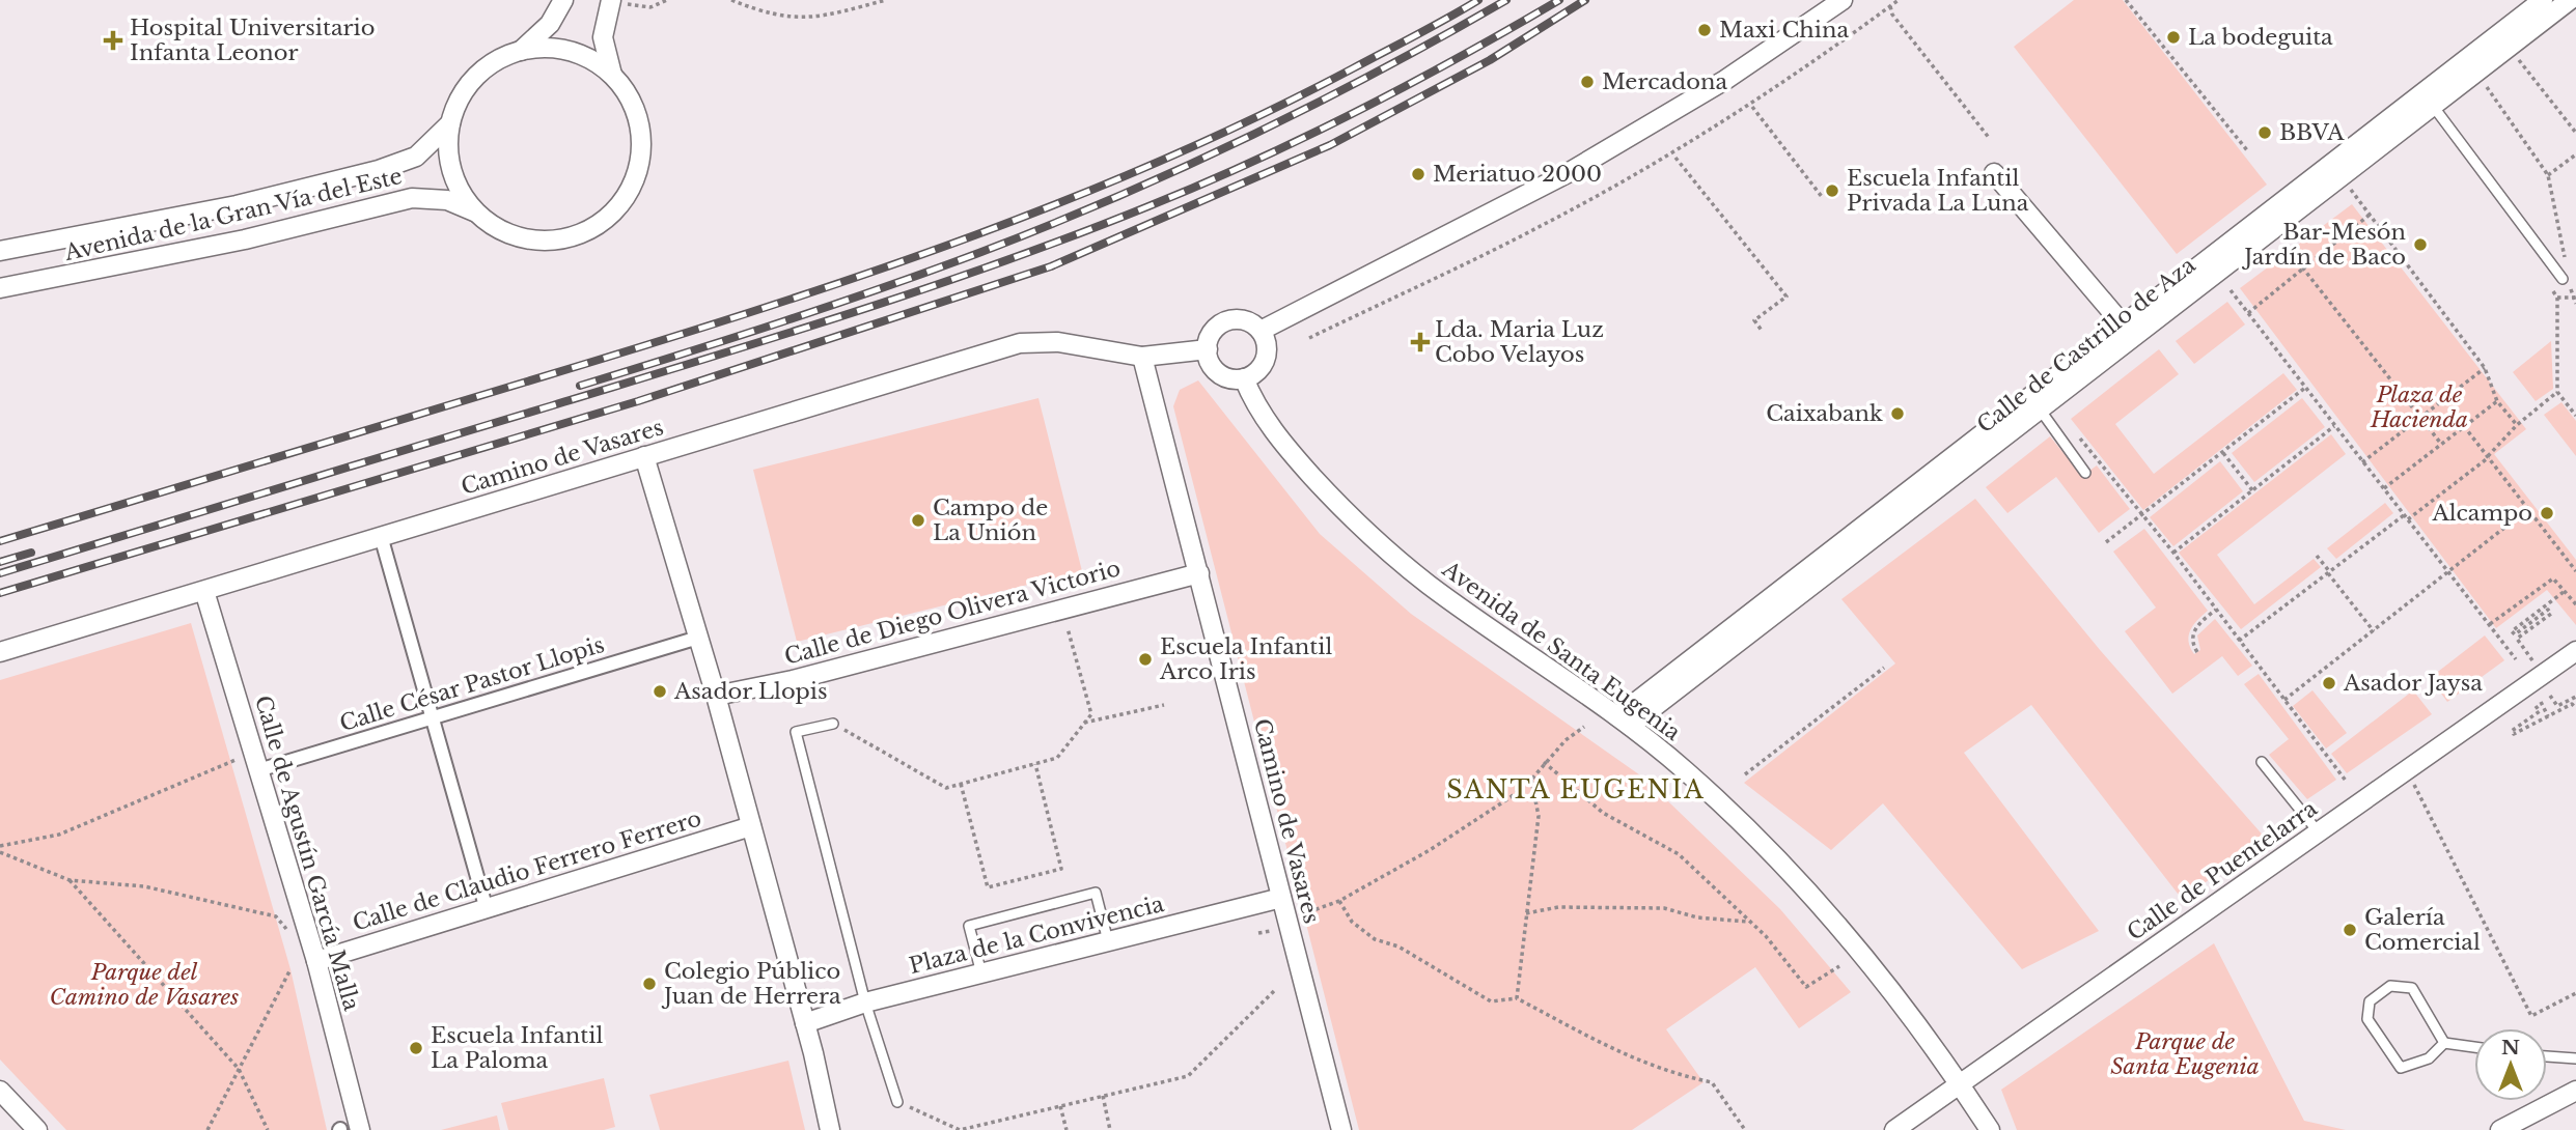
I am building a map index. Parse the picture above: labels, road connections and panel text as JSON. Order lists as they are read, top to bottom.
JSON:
{
  "streets": {
    "street": [
      "Avenida de la Gran Vía del Este",
      "Calle de Castrillo de Aza",
      "Camino de Vasares",
      "Calle de Diego Olivera Victorio",
      "Avenida de Santa Eugenia",
      "Calle César Pastor Llopis",
      "Calle de Agustín García Malla",
      "Calle de Claudio Ferrero Ferrero",
      "Calle de Puentelarra",
      "Plaza de la Convivencia"
    ]
  },
  "crossings": [
    ["Calle de Castrillo de Aza", "Avenida de Santa Eugenia"],
    ["Camino de Vasares", "Calle de Diego Olivera Victorio"],
    ["Camino de Vasares", "Avenida de Santa Eugenia"],
    ["Camino de Vasares", "Calle de Agustín García Malla"],
    ["Camino de Vasares", "Plaza de la Convivencia"],
    ["Avenida de Santa Eugenia", "Calle de Puentelarra"],
    ["Calle César Pastor Llopis", "Calle de Agustín García Malla"],
    ["Calle de Agustín García Malla", "Calle de Claudio Ferrero Ferrero"]
  ],
  "districts": ["SANTA EUGENIA"],
  "parks": ["Plaza de Hacienda", "Parque del Camino de Vasares", "Parque de Santa Eugenia"],
  "places": {
    "other": [
      "Maxi China",
      "La bodeguita",
      "Mercadona",
      "BBVA",
      "Meriatuo 2000",
      "Escuela Infantil Privada La Luna",
      "Bar-Mesón Jardín de Baco",
      "Caixabank",
      "Alcampo",
      "Campo de La Unión",
      "Escuela Infantil Arco Iris",
      "Asador Jaysa",
      "Asador Llopis",
      "Galería Comercial",
      "Colegio Público Juan de Herrera",
      "Escuela Infantil La Paloma"
    ],
    "health": ["Hospital Universitario Infanta Leonor", "Lda. Maria Luz Cobo Velayos"]
  },
  "north": "top"
}
